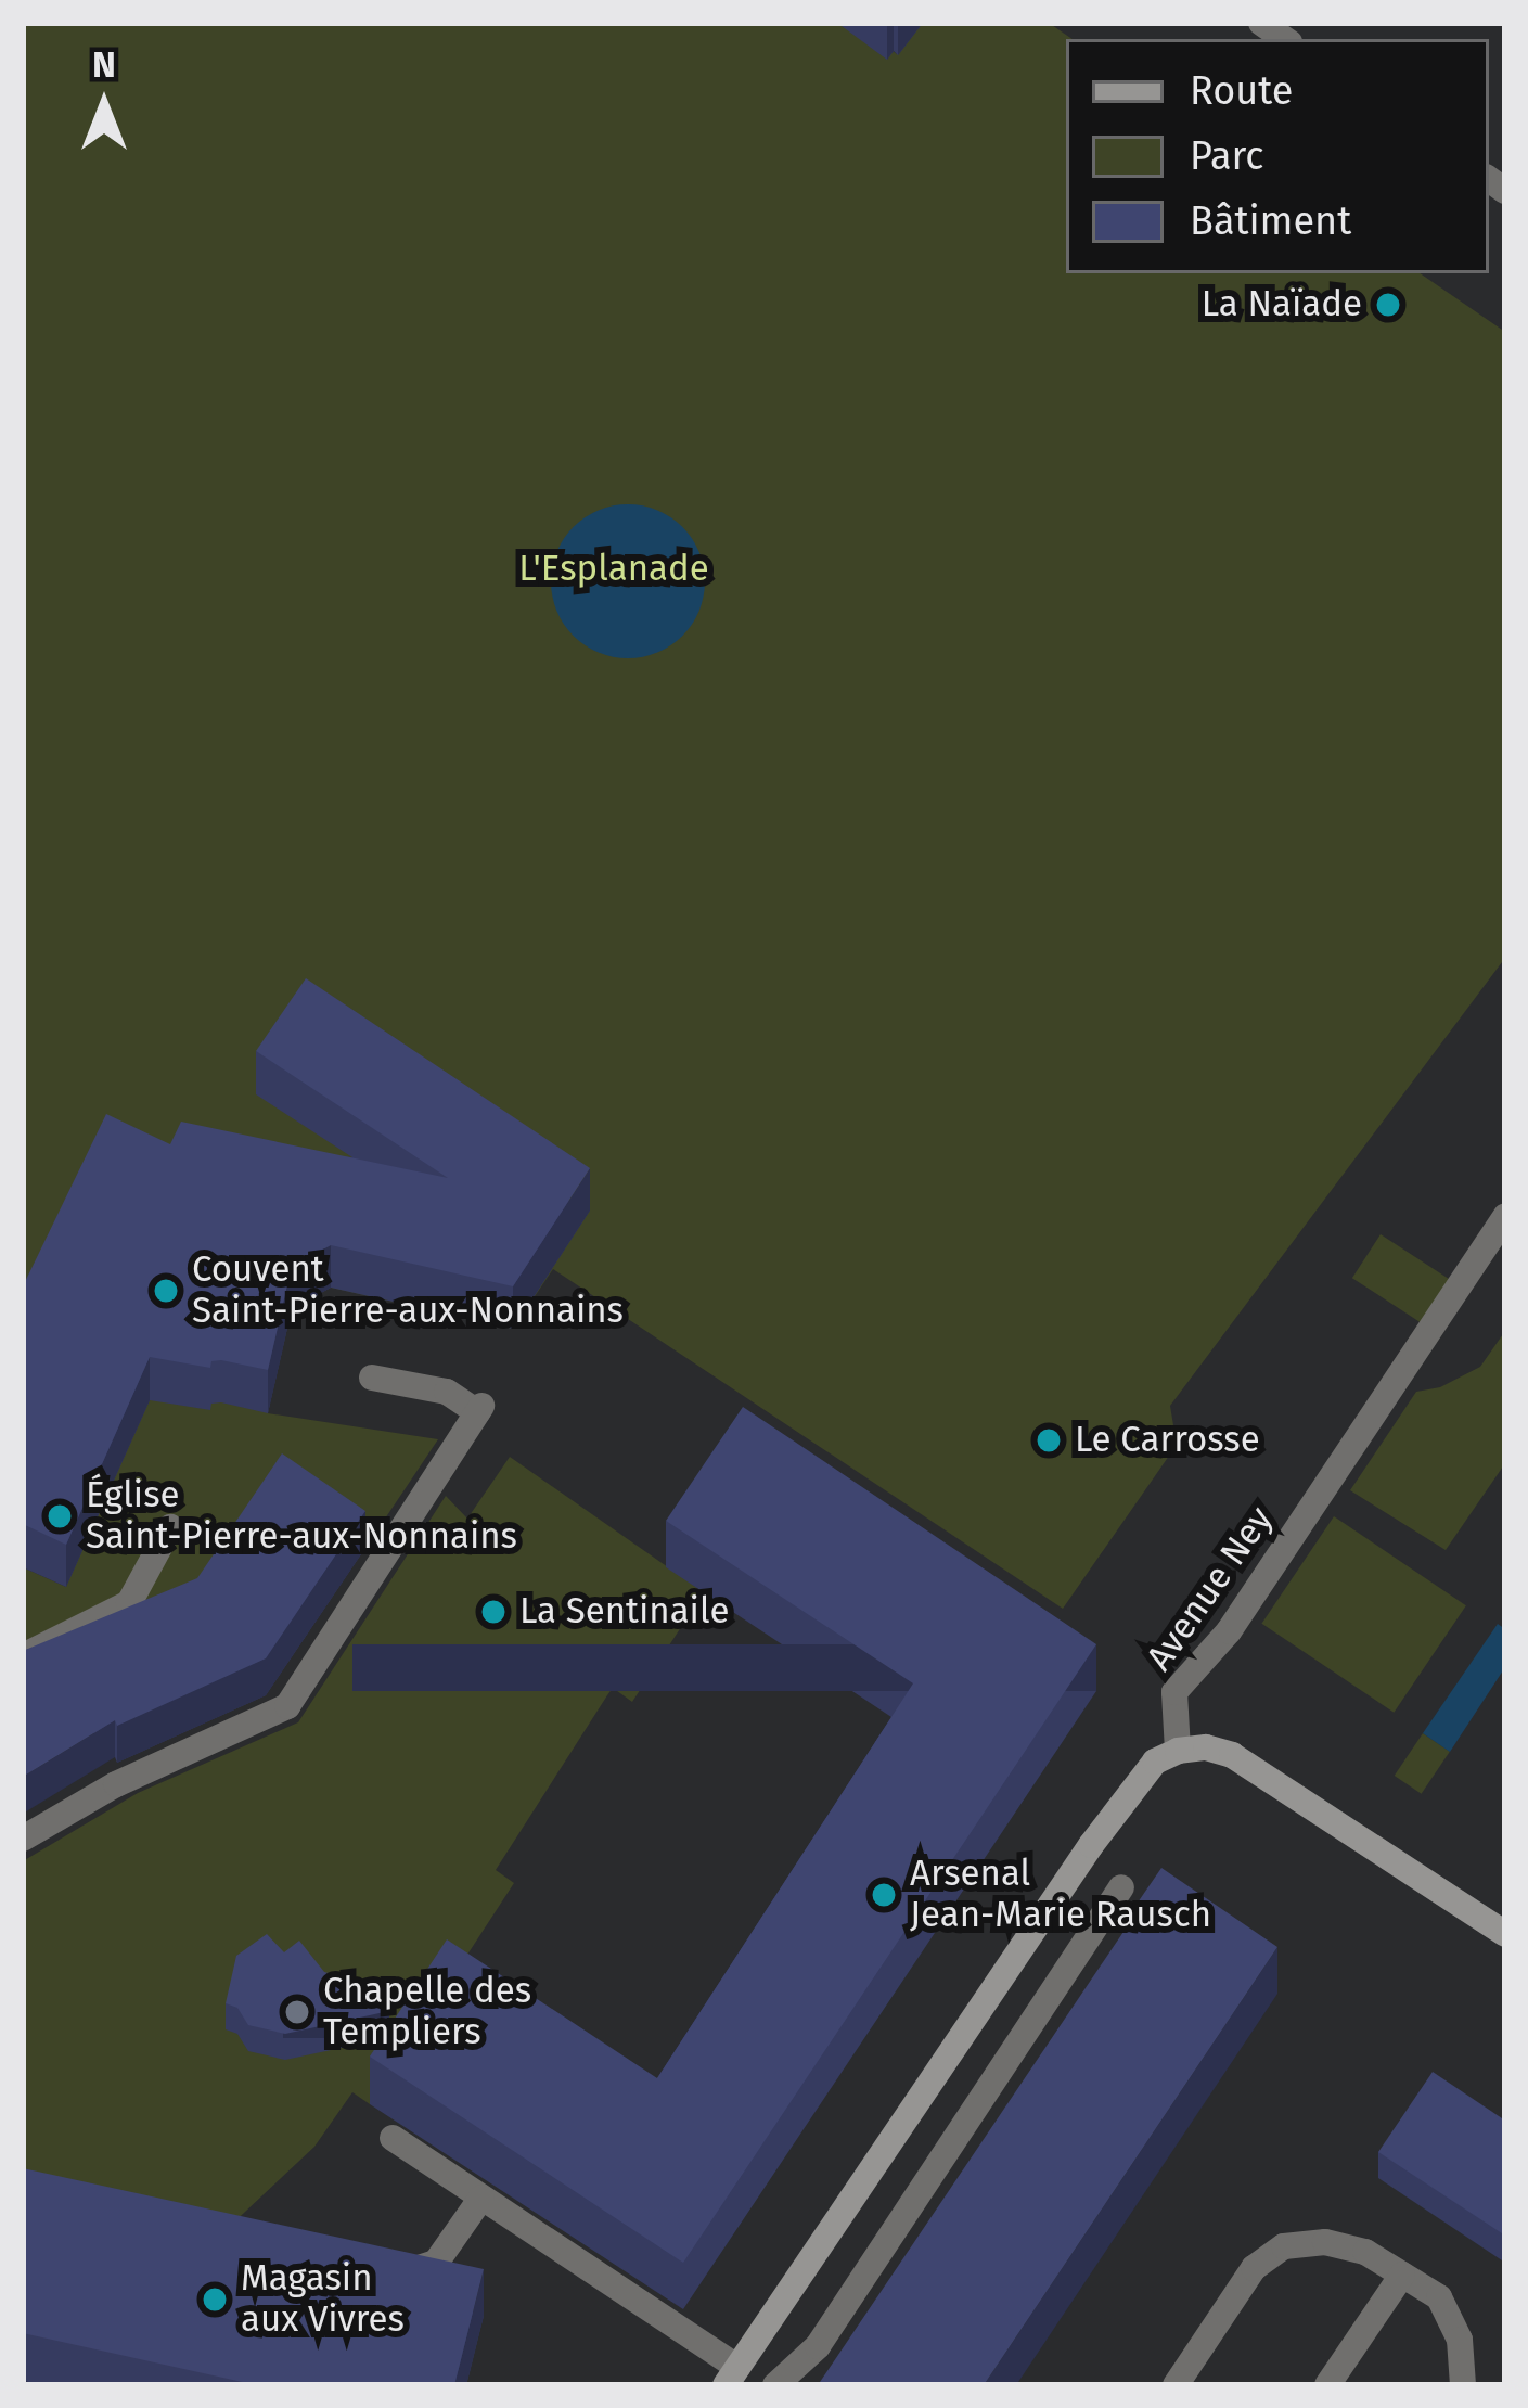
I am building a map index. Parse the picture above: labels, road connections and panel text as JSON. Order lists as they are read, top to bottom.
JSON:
{
  "streets": {
    "street": ["Avenue Ney"]
  },
  "parks": ["L'Esplanade"],
  "places": [
    "La Naïade",
    "Couvent Saint-Pierre-aux-Nonnains",
    "Le Carrosse",
    "Église Saint-Pierre-aux-Nonnains",
    "La Sentinaile",
    "Arsenal Jean-Marie Rausch",
    "Chapelle des Templiers",
    "Magasin aux Vivres"
  ],
  "legend": ["Route", "Parc", "Bâtiment"],
  "north": "top"
}
